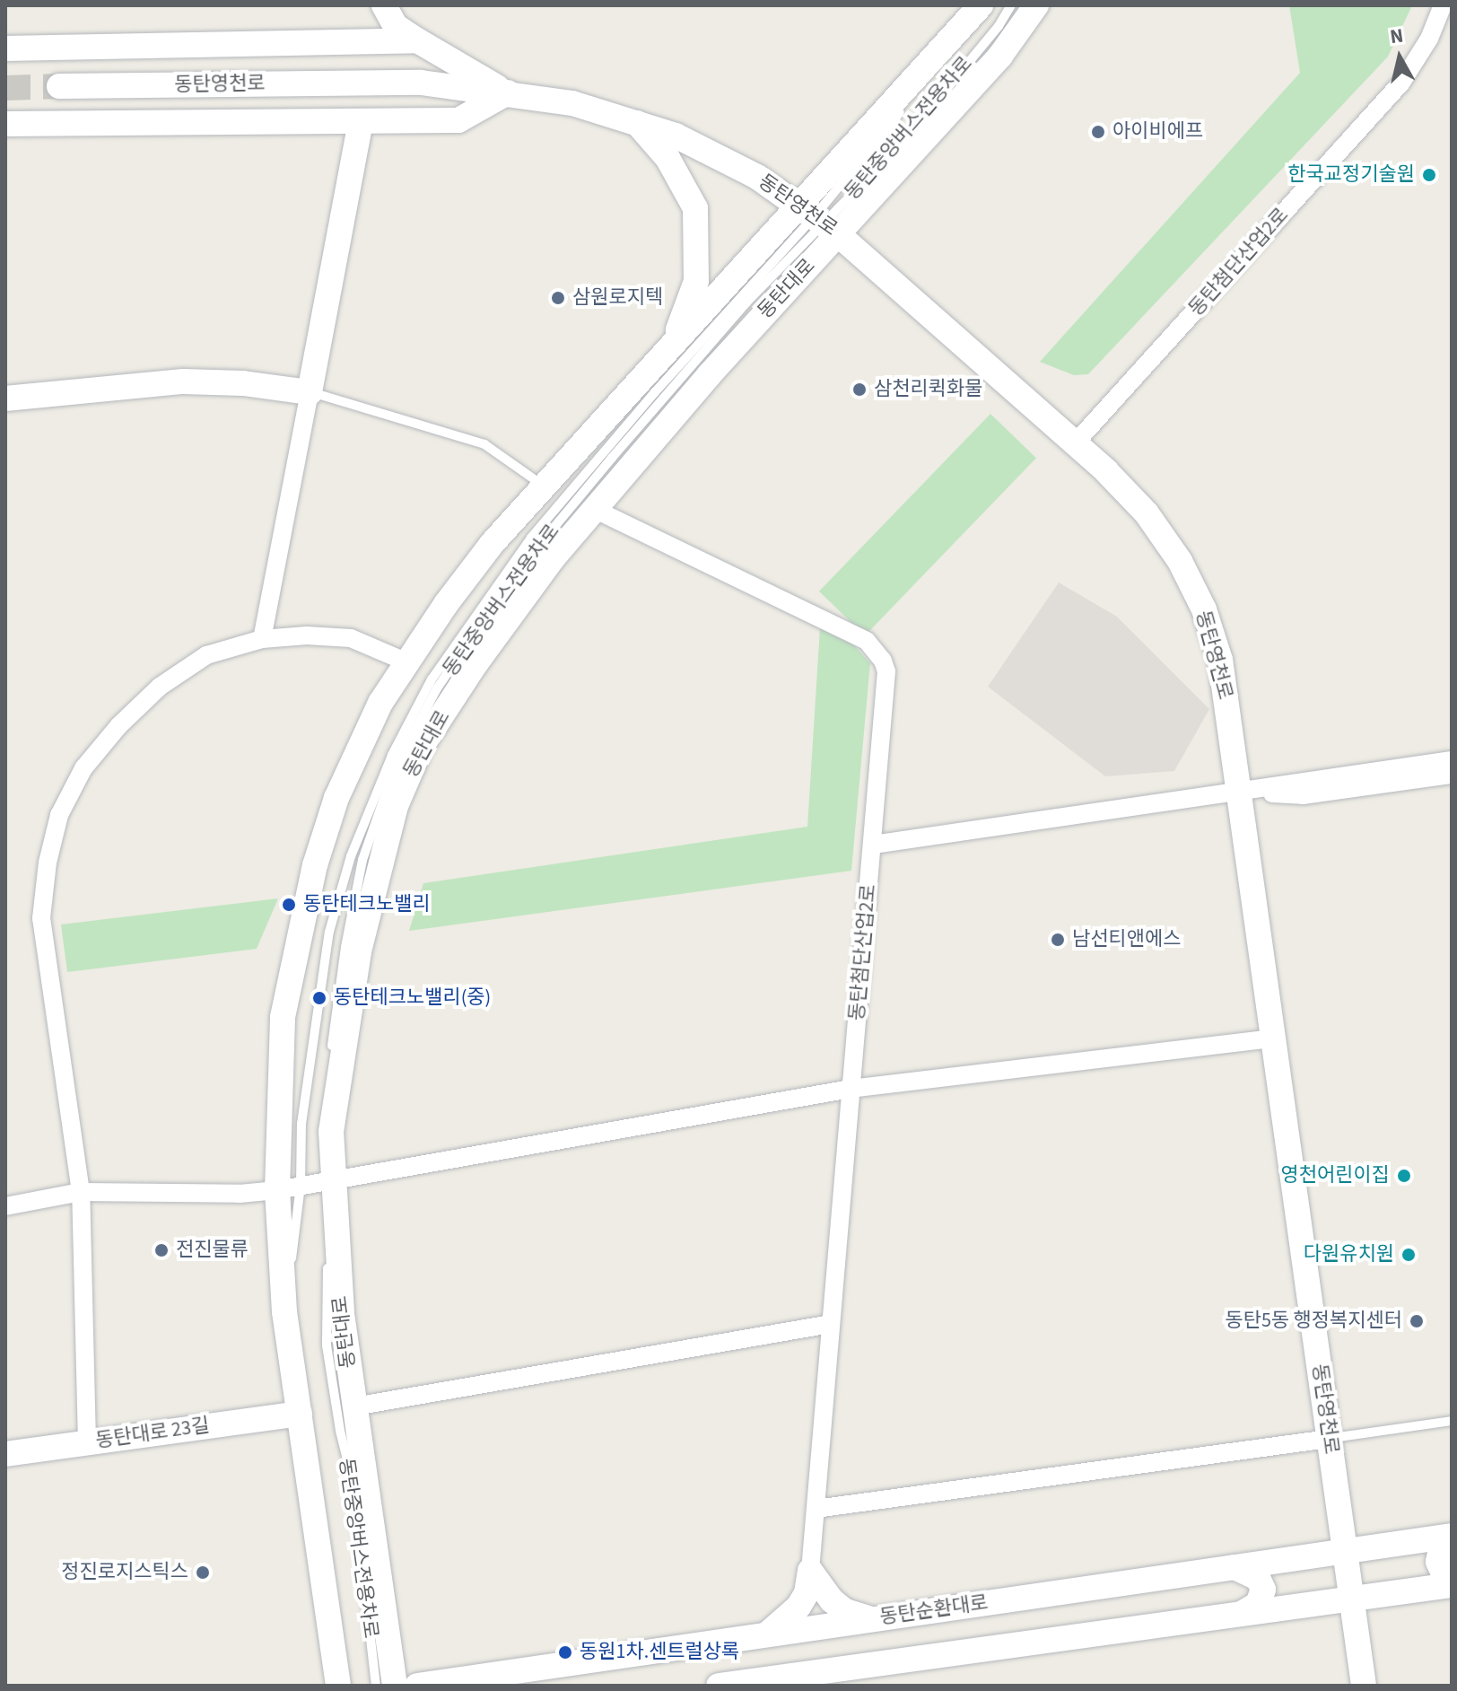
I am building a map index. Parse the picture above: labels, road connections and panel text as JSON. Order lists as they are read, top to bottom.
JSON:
{
  "streets": {
    "street": [
      "동탄영천로",
      "동탄첨단산업2로",
      "동탄대로",
      "동탄대로 23길",
      "동탄순환대로"
    ],
    "lane": ["동탄중앙버스전용차로"]
  },
  "crossings": [
    ["동탄영천로", "동탄중앙버스전용차로"],
    ["동탄영천로", "동탄첨단산업2로"],
    ["동탄영천로", "동탄대로"],
    ["동탄영천로", "동탄순환대로"],
    ["동탄중앙버스전용차로", "동탄대로"],
    ["동탄첨단산업2로", "동탄대로"],
    ["동탄대로", "동탄대로 23길"]
  ],
  "places": [
    "아이비에프",
    "한국교정기술원",
    "삼원로지텍",
    "삼천리퀵화물",
    "동탄테크노밸리",
    "남선티앤에스",
    "동탄테크노밸리(중)",
    "영천어린이집",
    "전진물류",
    "다원유치원",
    "동탄5동 행정복지센터",
    "정진로지스틱스",
    "동원1차.센트럴상록"
  ],
  "north": "top"
}
